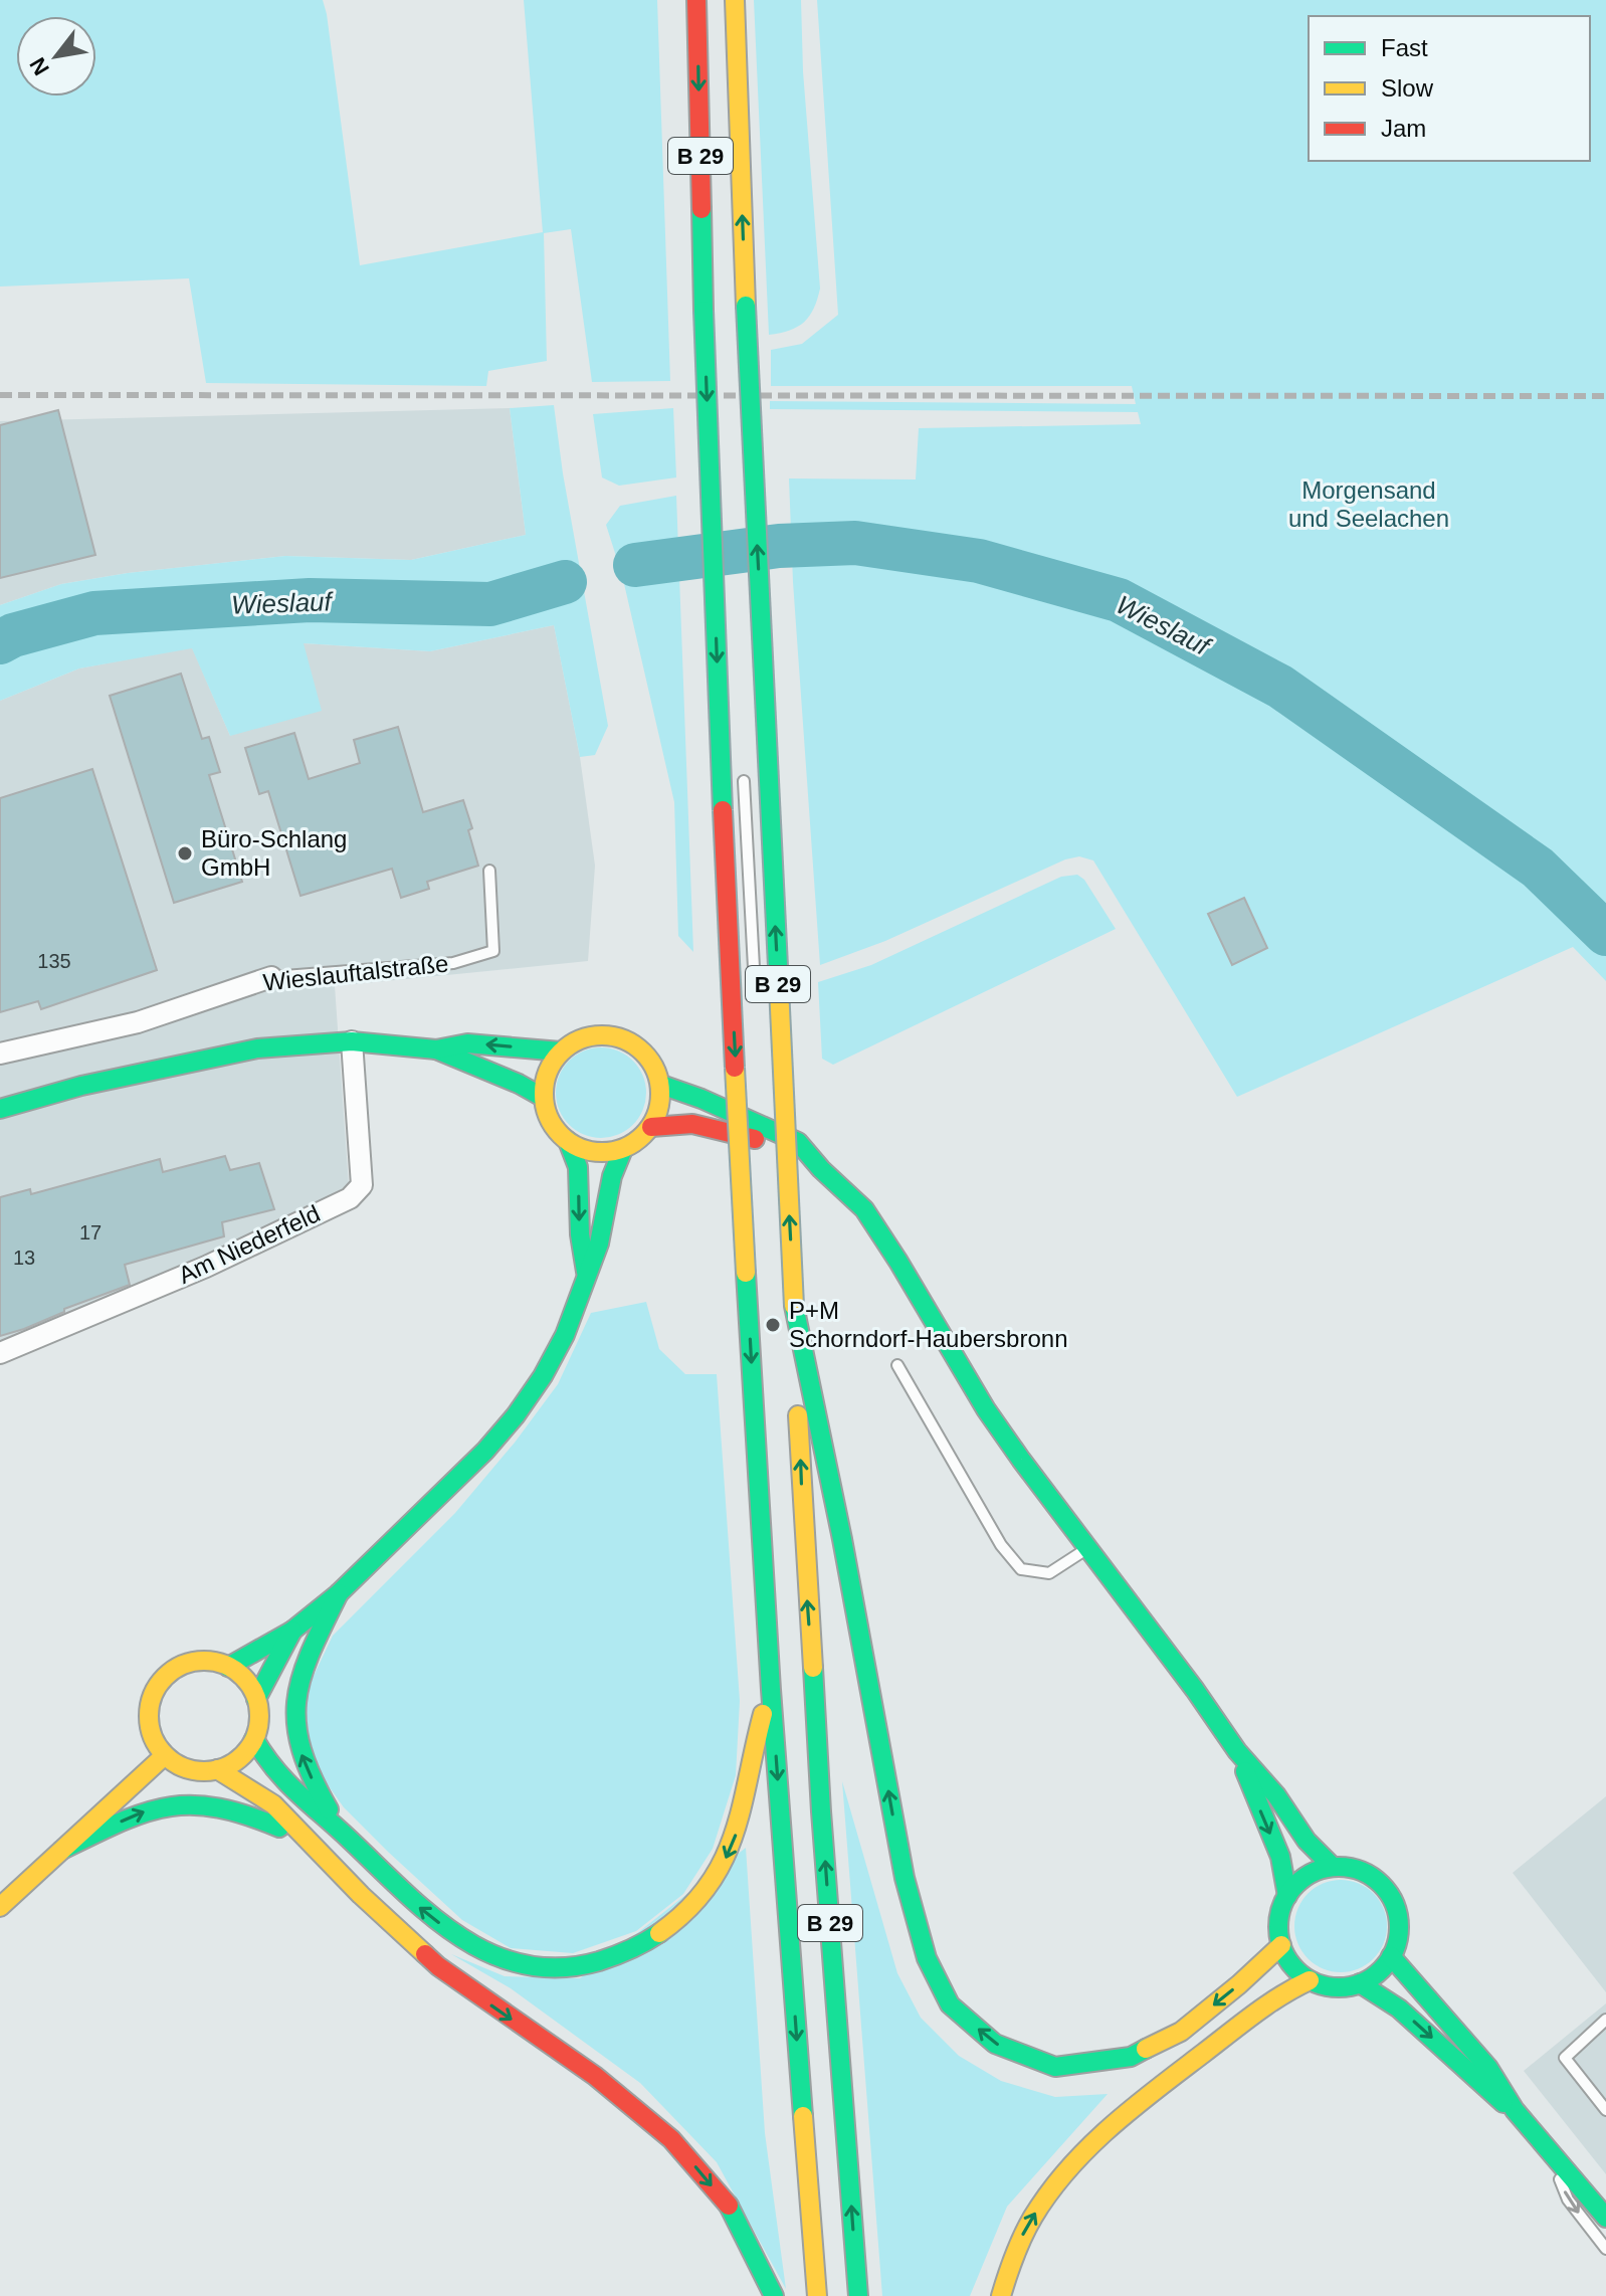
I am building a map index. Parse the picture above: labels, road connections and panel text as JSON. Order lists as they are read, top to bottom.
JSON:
{
  "streets": {
    "main road": ["B 29"],
    "street": ["Wieslauftalstraße", "Am Niederfeld"]
  },
  "water": ["Wieslauf"],
  "parks": ["Morgensand und Seelachen"],
  "places": ["Büro-Schlang GmbH", "P+M Schorndorf-Haubersbronn"],
  "house_numbers": ["135", "17", "13"],
  "legend": ["Fast", "Slow", "Jam"],
  "north": "bottom left"
}
